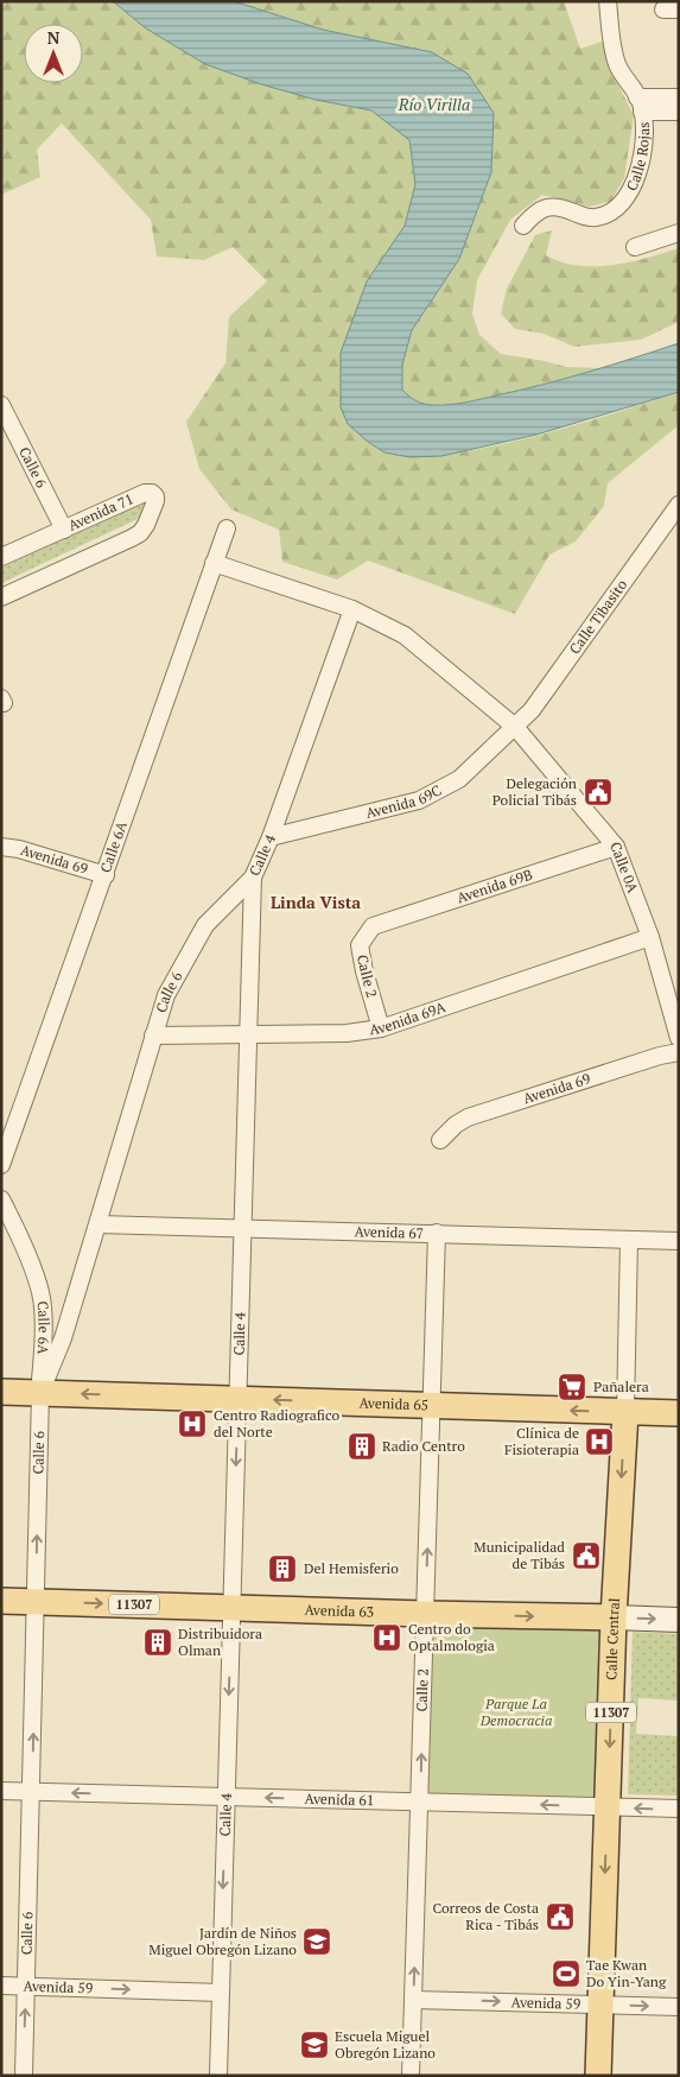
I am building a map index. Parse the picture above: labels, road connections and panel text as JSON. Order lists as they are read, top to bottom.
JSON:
{
  "streets": {
    "main road": [
      "Avenida 65",
      "11307",
      "Avenida 63",
      "Calle Central"
    ],
    "street": [
      "Calle Rojas",
      "Calle 6",
      "Avenida 71",
      "Calle Tibasito",
      "Avenida 69C",
      "Calle 6A",
      "Calle 4",
      "Avenida 69",
      "Calle 0A",
      "Avenida 69B",
      "Calle 2",
      "Avenida 69A",
      "Avenida 67",
      "Avenida 61",
      "Avenida 59"
    ]
  },
  "crossings": [
    ["Calle 6", "Avenida 71"],
    ["Calle 6", "Calle 6A"],
    ["Calle 6", "Calle 4"],
    ["Calle 6", "Avenida 69A"],
    ["Calle 6", "Avenida 67"],
    ["Calle 6", "Avenida 65"],
    ["Calle 6", "Avenida 63"],
    ["Calle 6", "Avenida 61"],
    ["Calle 6", "Avenida 59"],
    ["Calle Tibasito", "Avenida 69C"],
    ["Calle Tibasito", "Calle 0A"],
    ["Avenida 69C", "Calle 4"],
    ["Avenida 69C", "Calle 0A"],
    ["Calle 6A", "Avenida 69"],
    ["Calle 6A", "Avenida 65"],
    ["Calle 4", "Avenida 69A"],
    ["Calle 4", "Avenida 67"],
    ["Calle 4", "Avenida 65"],
    ["Calle 4", "Avenida 63"],
    ["Calle 4", "Avenida 61"],
    ["Calle 4", "Avenida 59"],
    ["Calle 0A", "Avenida 69B"],
    ["Calle 0A", "Avenida 69A"],
    ["Avenida 69B", "Calle 2"],
    ["Calle 2", "Avenida 69A"],
    ["Calle 2", "Avenida 67"],
    ["Calle 2", "Avenida 65"],
    ["Calle 2", "Avenida 63"],
    ["Calle 2", "Avenida 61"],
    ["Calle 2", "Avenida 59"],
    ["Avenida 67", "Calle Central"],
    ["Avenida 65", "Calle Central"],
    ["Avenida 63", "Calle Central"],
    ["Calle Central", "Avenida 61"],
    ["Calle Central", "Avenida 59"]
  ],
  "one_way": [
    "Calle 6",
    "Calle 4",
    "Calle 2",
    "Avenida 65",
    "Avenida 63",
    "Calle Central",
    "Avenida 61",
    "Avenida 59"
  ],
  "districts": ["Linda Vista"],
  "water": ["Río Virilla"],
  "parks": ["Parque La Democracia"],
  "places": {
    "public building": ["Delegación Policial Tibás", "Municipalidad de Tibás", "Correos de Costa Rica - Tibás"],
    "supermarket": ["Pañalera"],
    "hospital": ["Centro Radiografico del Norte", "Clínica de Fisioterapia", "Centro do Optalmologia"],
    "building": ["Radio Centro", "Del Hemisferio", "Distribuidora Olman"],
    "school or university": ["Jardín de Niños Miguel Obregón Lizano", "Escuela Miguel Obregón Lizano"],
    "sports": ["Tae Kwan Do Yin-Yang"]
  },
  "north": "top"
}
